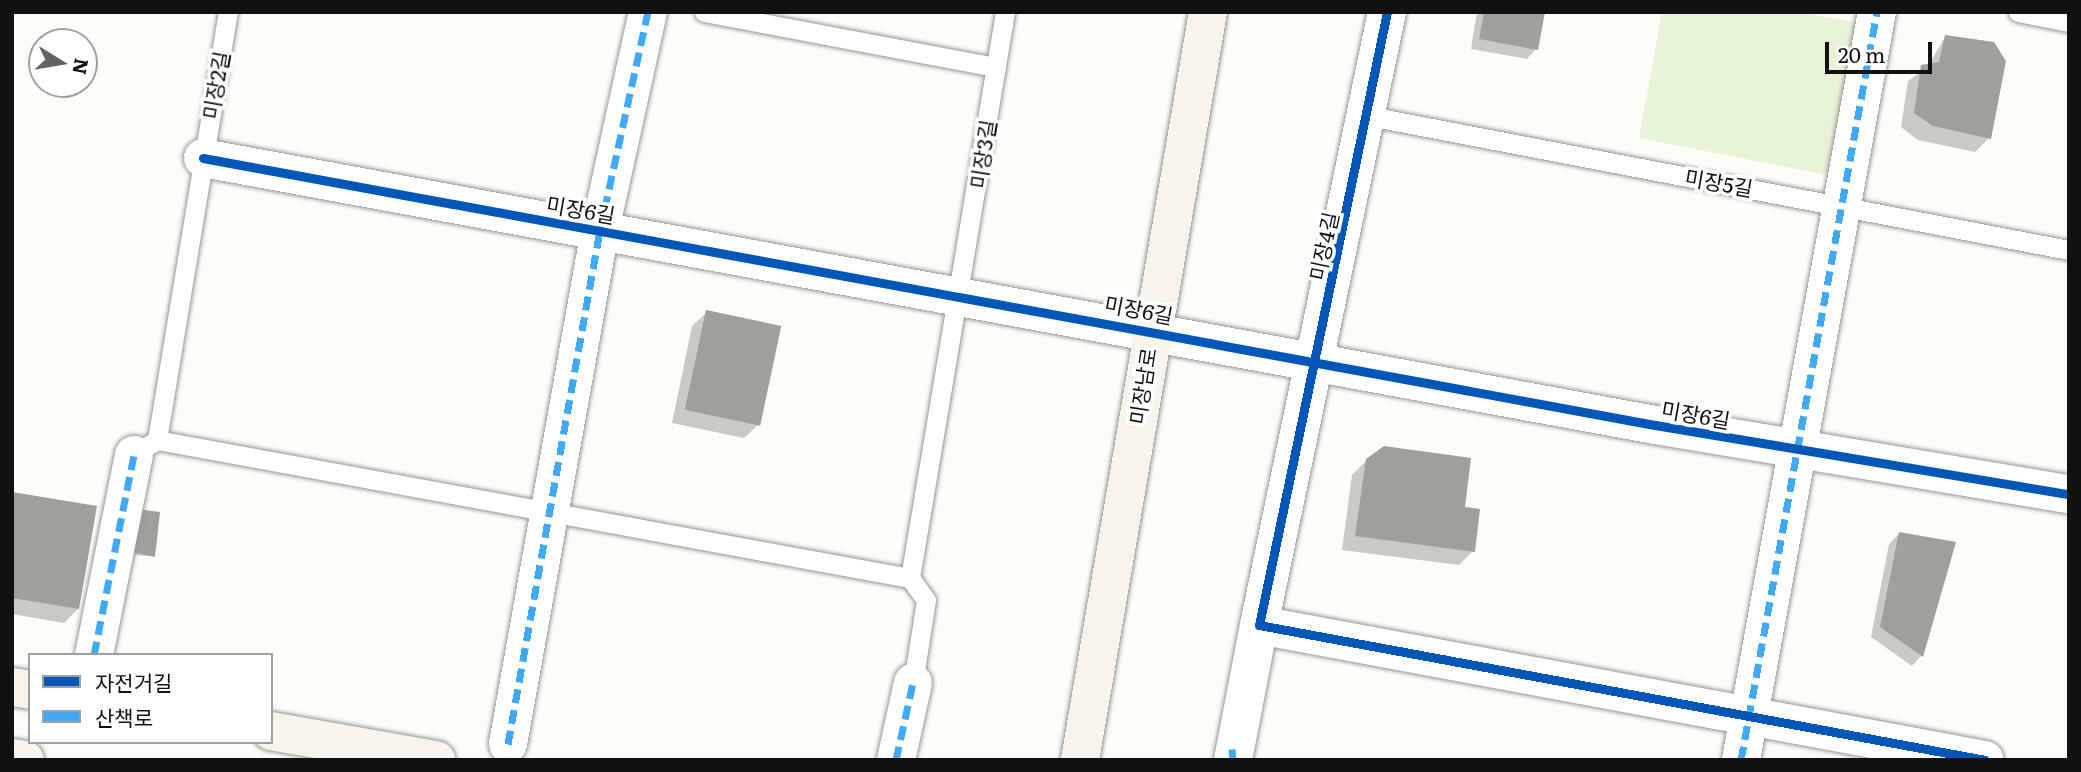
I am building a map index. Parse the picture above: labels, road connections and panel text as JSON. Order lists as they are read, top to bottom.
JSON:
{
  "streets": {
    "street": ["미장6길", "미장4길", "미장남로"],
    "lane": ["미장2길", "미장3길", "미장5길"]
  },
  "crossings": [
    ["미장2길", "미장6길"],
    ["미장3길", "미장6길"],
    ["미장5길", "미장4길"],
    ["미장6길", "미장4길"],
    ["미장6길", "미장남로"]
  ],
  "legend": ["자전거길", "산책로"],
  "scale_bar": "20 m",
  "north": "right"
}
